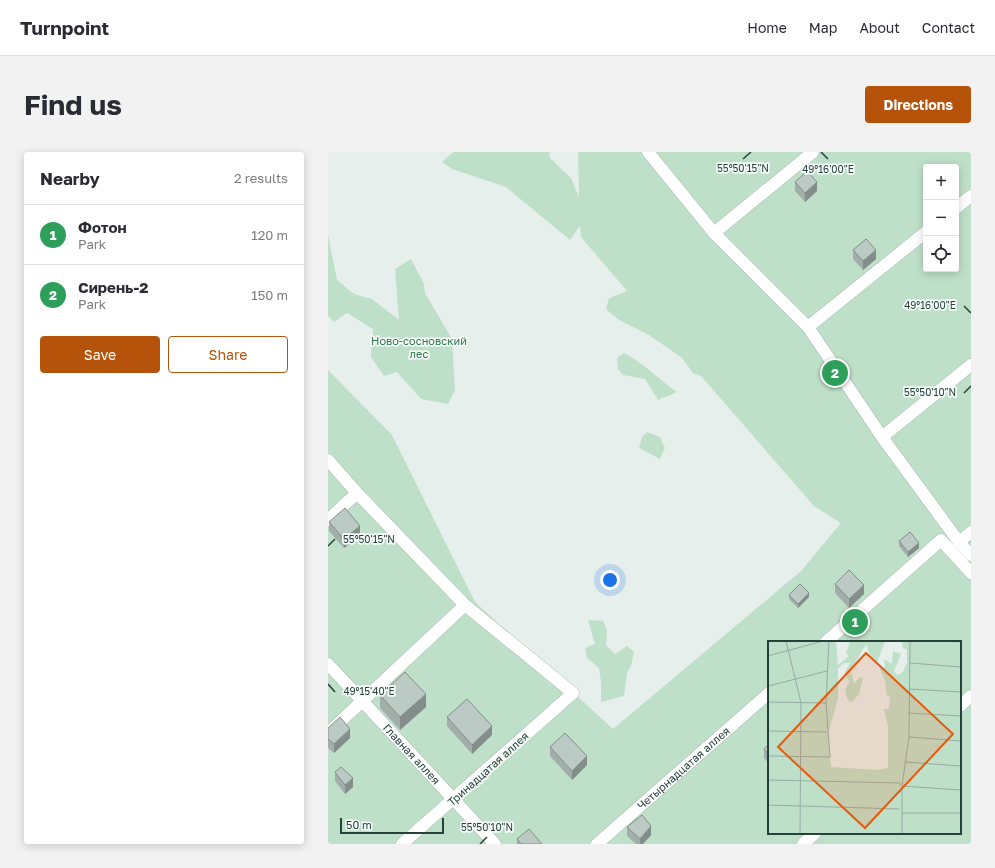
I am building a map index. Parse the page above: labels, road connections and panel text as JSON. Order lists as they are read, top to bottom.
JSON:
{
  "streets": {
    "street": ["Главная аллея", "Четырнадцатая аллея", "Тринадцатая аллея"]
  },
  "crossings": [
    ["Главная аллея", "Тринадцатая аллея"]
  ],
  "parks": ["Ново-сосновский лес"],
  "scale_bar": "50 m",
  "page": {
    "header": "Turnpoint",
    "nav": [
      "Home",
      "Map",
      "About",
      "Contact"
    ],
    "buttons": [
      "Directions",
      ["Save", "Share"]
    ],
    "title": "Find us",
    "heading": ["Nearby", "2 results"],
    "map_buttons": ["+", "−"],
    "list": [
      {
        "mark": "1",
        "name": "Фотон",
        "note": "Park",
        "value": "120 m"
      },
      {
        "mark": "2",
        "name": "Сирень-2",
        "note": "Park",
        "value": "150 m"
      }
    ],
    "pins": ["2", "1"],
    "scale": "50 m"
  },
  "coordinates": [
    "55°50'15\"N",
    "49°16'00\"E",
    "55°50'10\"N",
    "49°15'40\"E"
  ]
}
